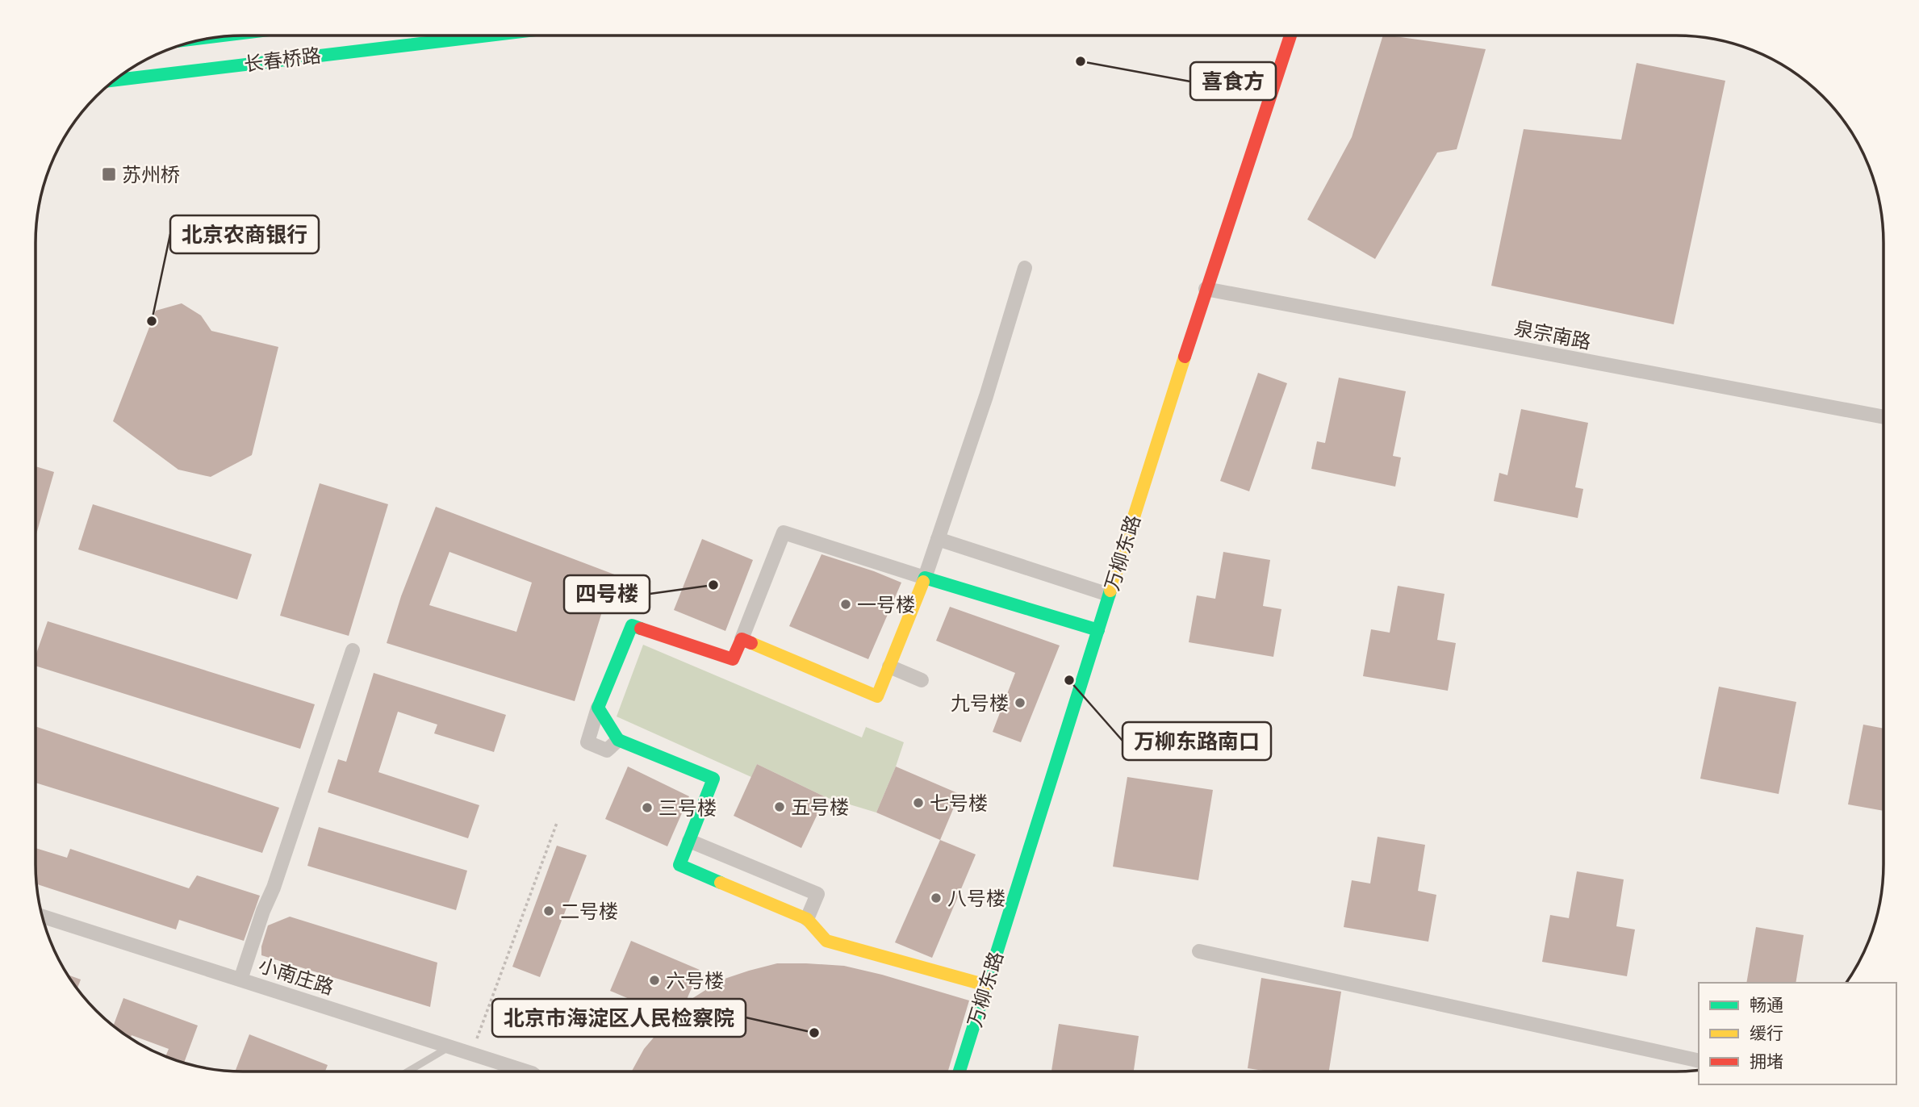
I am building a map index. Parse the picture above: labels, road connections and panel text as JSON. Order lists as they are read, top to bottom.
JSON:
{
  "streets": {
    "street": [
      "长春桥路",
      "泉宗南路",
      "万柳东路",
      "小南庄路"
    ]
  },
  "crossings": [
    ["泉宗南路", "万柳东路"]
  ],
  "places": {
    "other": [
      "喜食方",
      "北京农商银行",
      "四号楼",
      "一号楼",
      "万柳东路南口",
      "九号楼",
      "七号楼",
      "五号楼",
      "三号楼",
      "八号楼",
      "二号楼",
      "六号楼",
      "北京市海淀区人民检察院"
    ],
    "transit": ["苏州桥"]
  },
  "legend": ["畅通", "缓行", "拥堵"]
}
